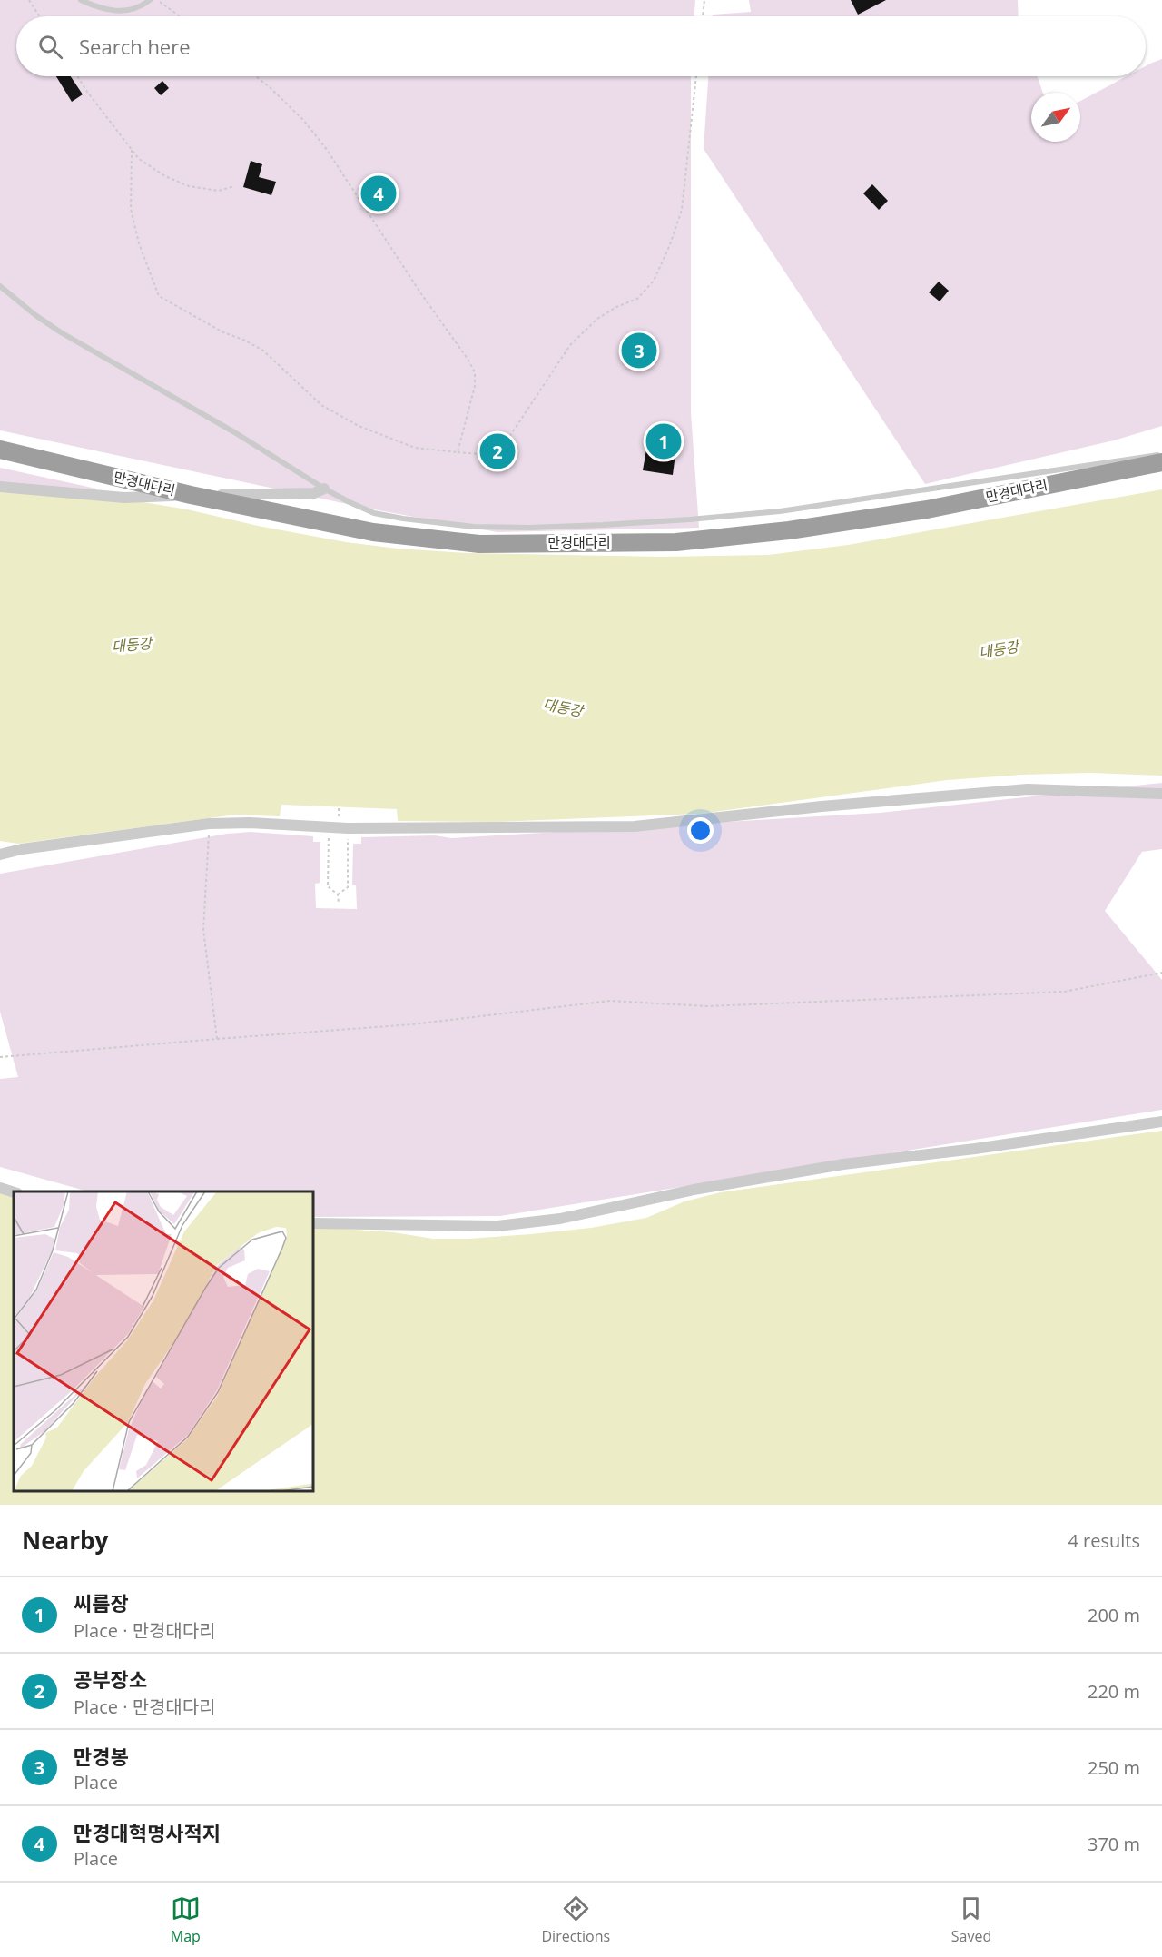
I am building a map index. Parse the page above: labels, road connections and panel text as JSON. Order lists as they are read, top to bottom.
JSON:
{
  "streets": {
    "highway": ["만경대다리"]
  },
  "water": ["대동강"],
  "north": "top right",
  "page": {
    "search": "Search here",
    "pins": [
      "4",
      "3",
      "1",
      "2"
    ],
    "heading": ["Nearby", "4 results"],
    "list": [
      {
        "mark": "1",
        "name": "씨름장",
        "note": "Place · 만경대다리",
        "value": "200 m"
      },
      {
        "mark": "2",
        "name": "공부장소",
        "note": "Place · 만경대다리",
        "value": "220 m"
      },
      {
        "mark": "3",
        "name": "만경봉",
        "note": "Place",
        "value": "250 m"
      },
      {
        "mark": "4",
        "name": "만경대혁명사적지",
        "note": "Place",
        "value": "370 m"
      }
    ],
    "nav": ["Map", "Directions", "Saved"]
  }
}
